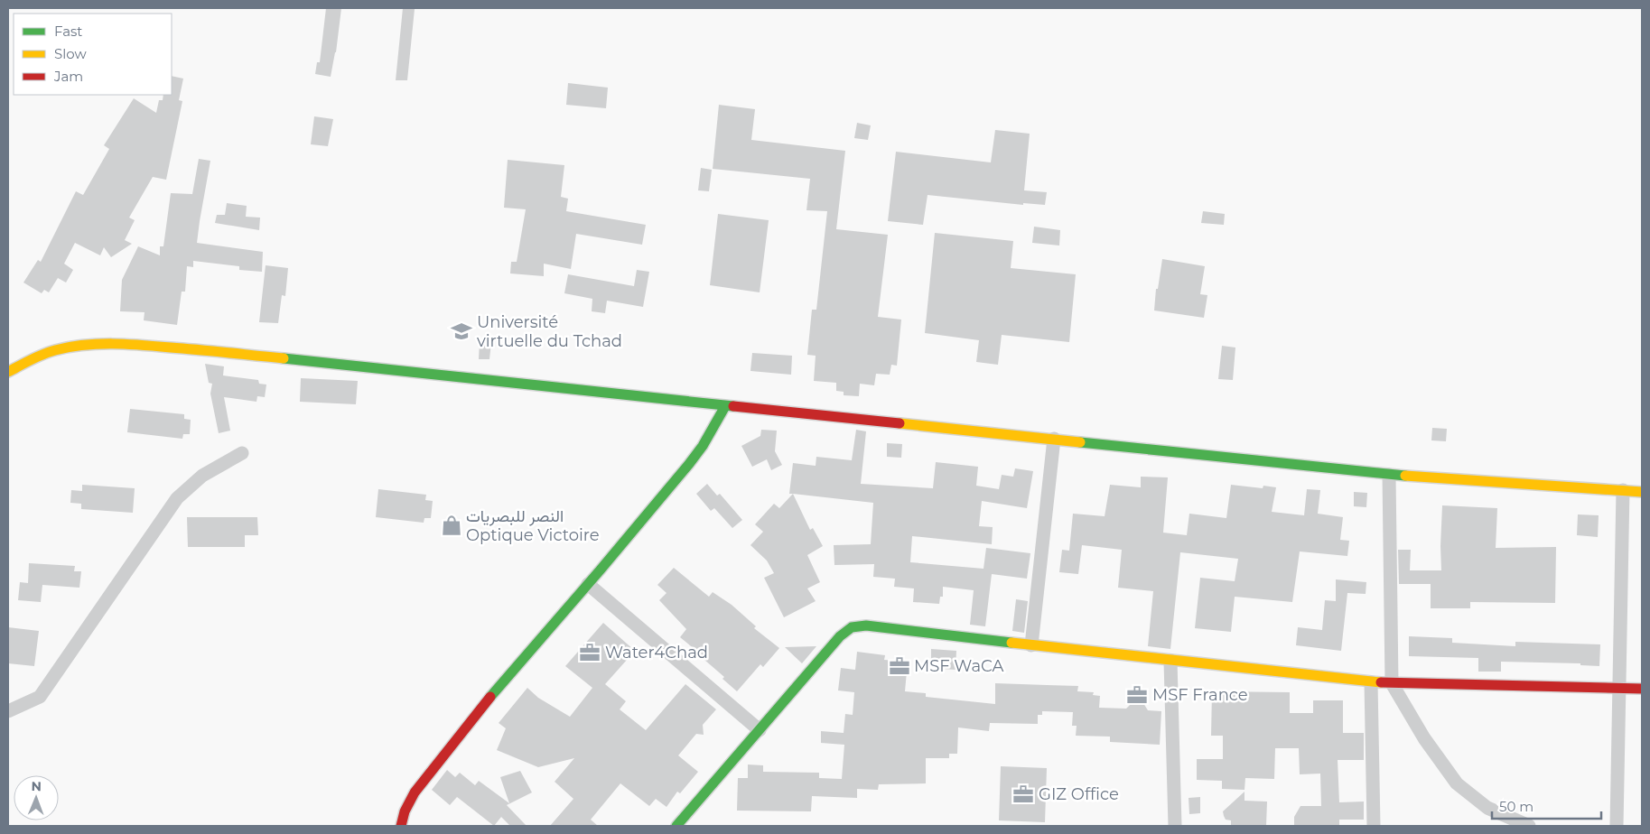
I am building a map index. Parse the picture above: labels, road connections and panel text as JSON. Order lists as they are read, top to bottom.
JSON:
{
  "places": {
    "school or university": ["Université virtuelle du Tchad"],
    "shop": ["النصر للبصريات Optique Victoire"],
    "office": [
      "Water4Chad",
      "MSF WaCA",
      "MSF France",
      "GIZ Office"
    ]
  },
  "legend": ["Fast", "Slow", "Jam"],
  "scale_bar": "50 m",
  "north": "top"
}
